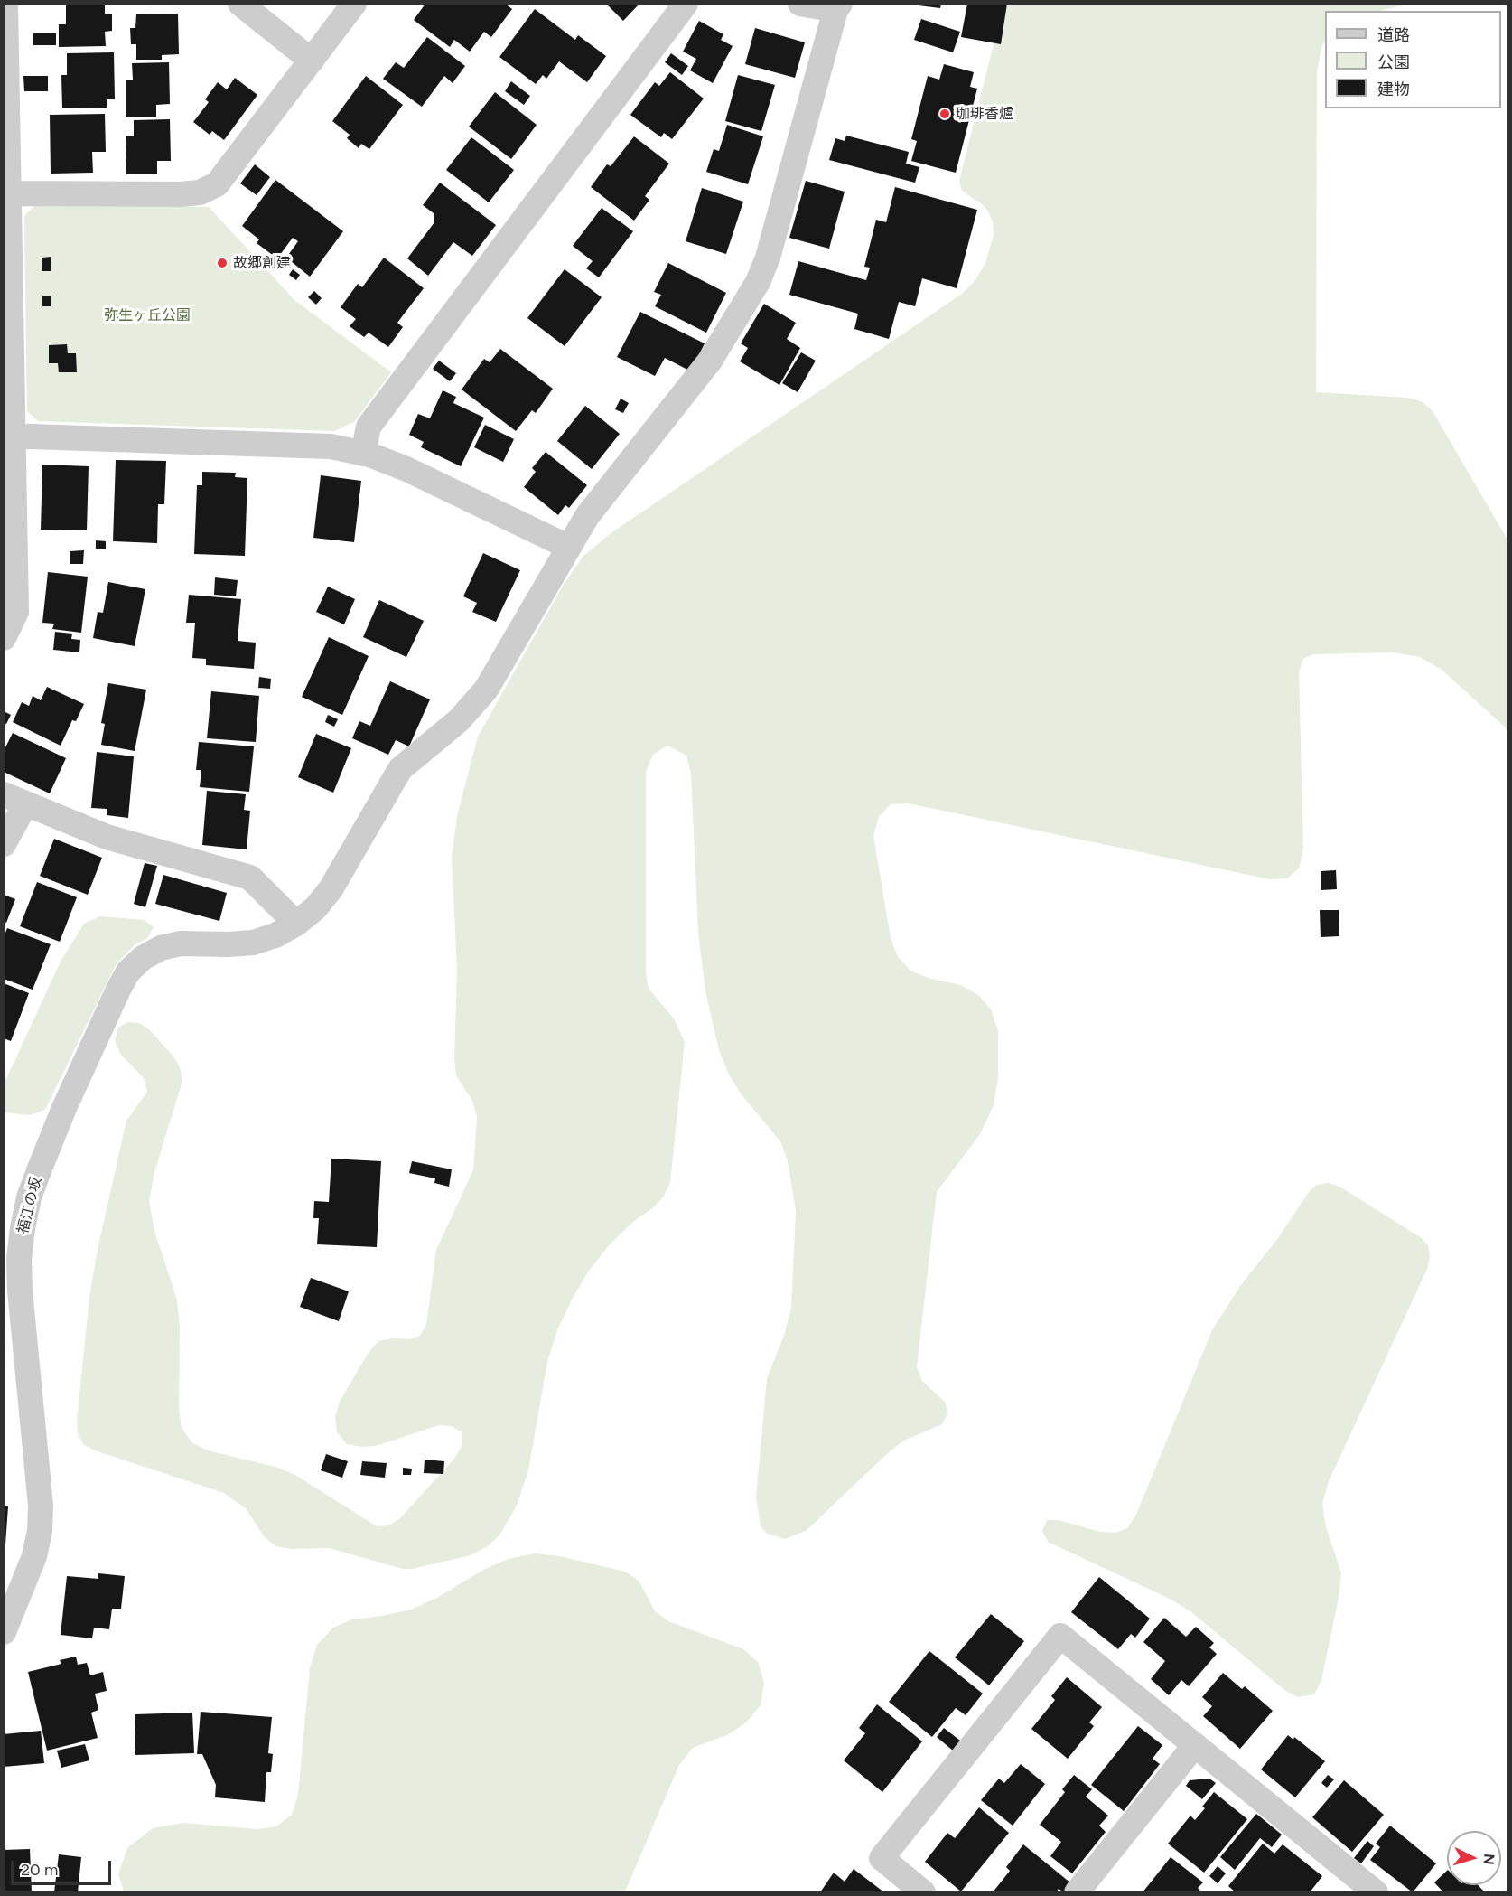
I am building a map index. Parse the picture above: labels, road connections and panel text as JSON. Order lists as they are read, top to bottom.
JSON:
{
  "streets": {
    "street": ["福江の坂"]
  },
  "parks": ["弥生ヶ丘公園"],
  "places": ["珈琲香爐", "故郷創建"],
  "legend": ["道路", "公園", "建物"],
  "scale_bar": "20 m",
  "north": "right"
}
